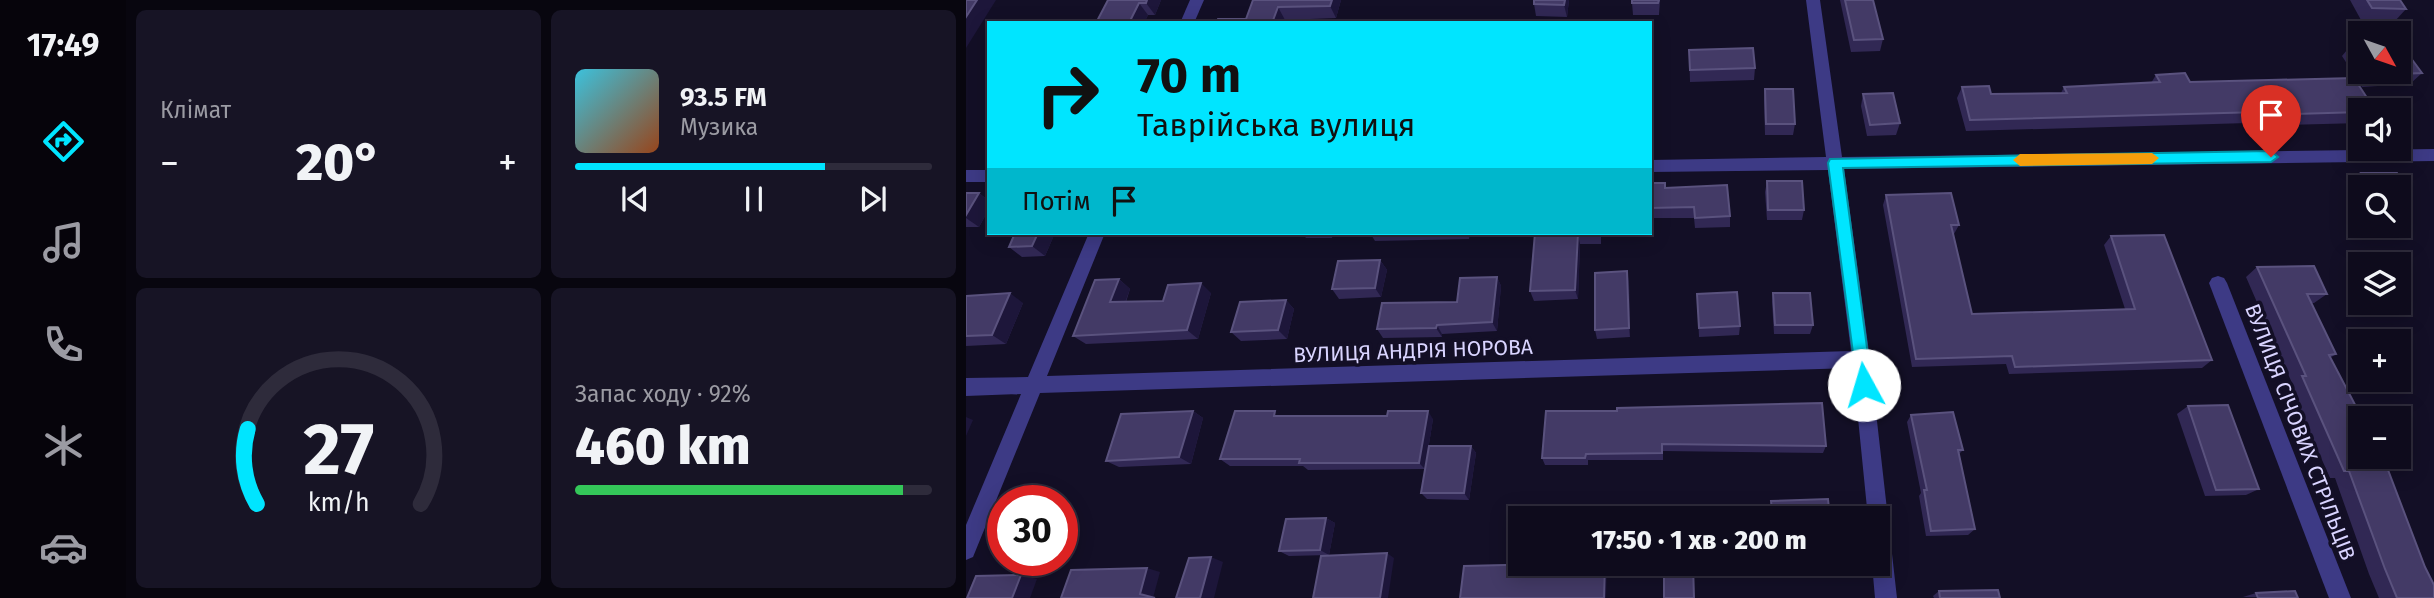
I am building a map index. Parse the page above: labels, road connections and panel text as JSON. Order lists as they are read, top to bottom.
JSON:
{
  "streets": {
    "street": ["ВУЛИЦЯ АНДРІЯ НОРОВА", "ВУЛИЦЯ СІЧОВИХ СТРІЛЬЦІВ"]
  },
  "north": "bottom right",
  "page": {
    "tabs": "17:49",
    "tile": [
      "Клімат",
      ["Запас ходу · 92%", "460 km"]
    ],
    "map_buttons": ["+", "−"],
    "turn": ["70 m", "Таврійська вулиця"],
    "song": ["93.5 FM", "Музика"],
    "heat": ["−", "20°", "+"],
    "then": "Потім",
    "limit": "30",
    "trip": "17:50 · 1 хв · 200 m",
    "gauge": ["27", "km/h"]
  }
}
